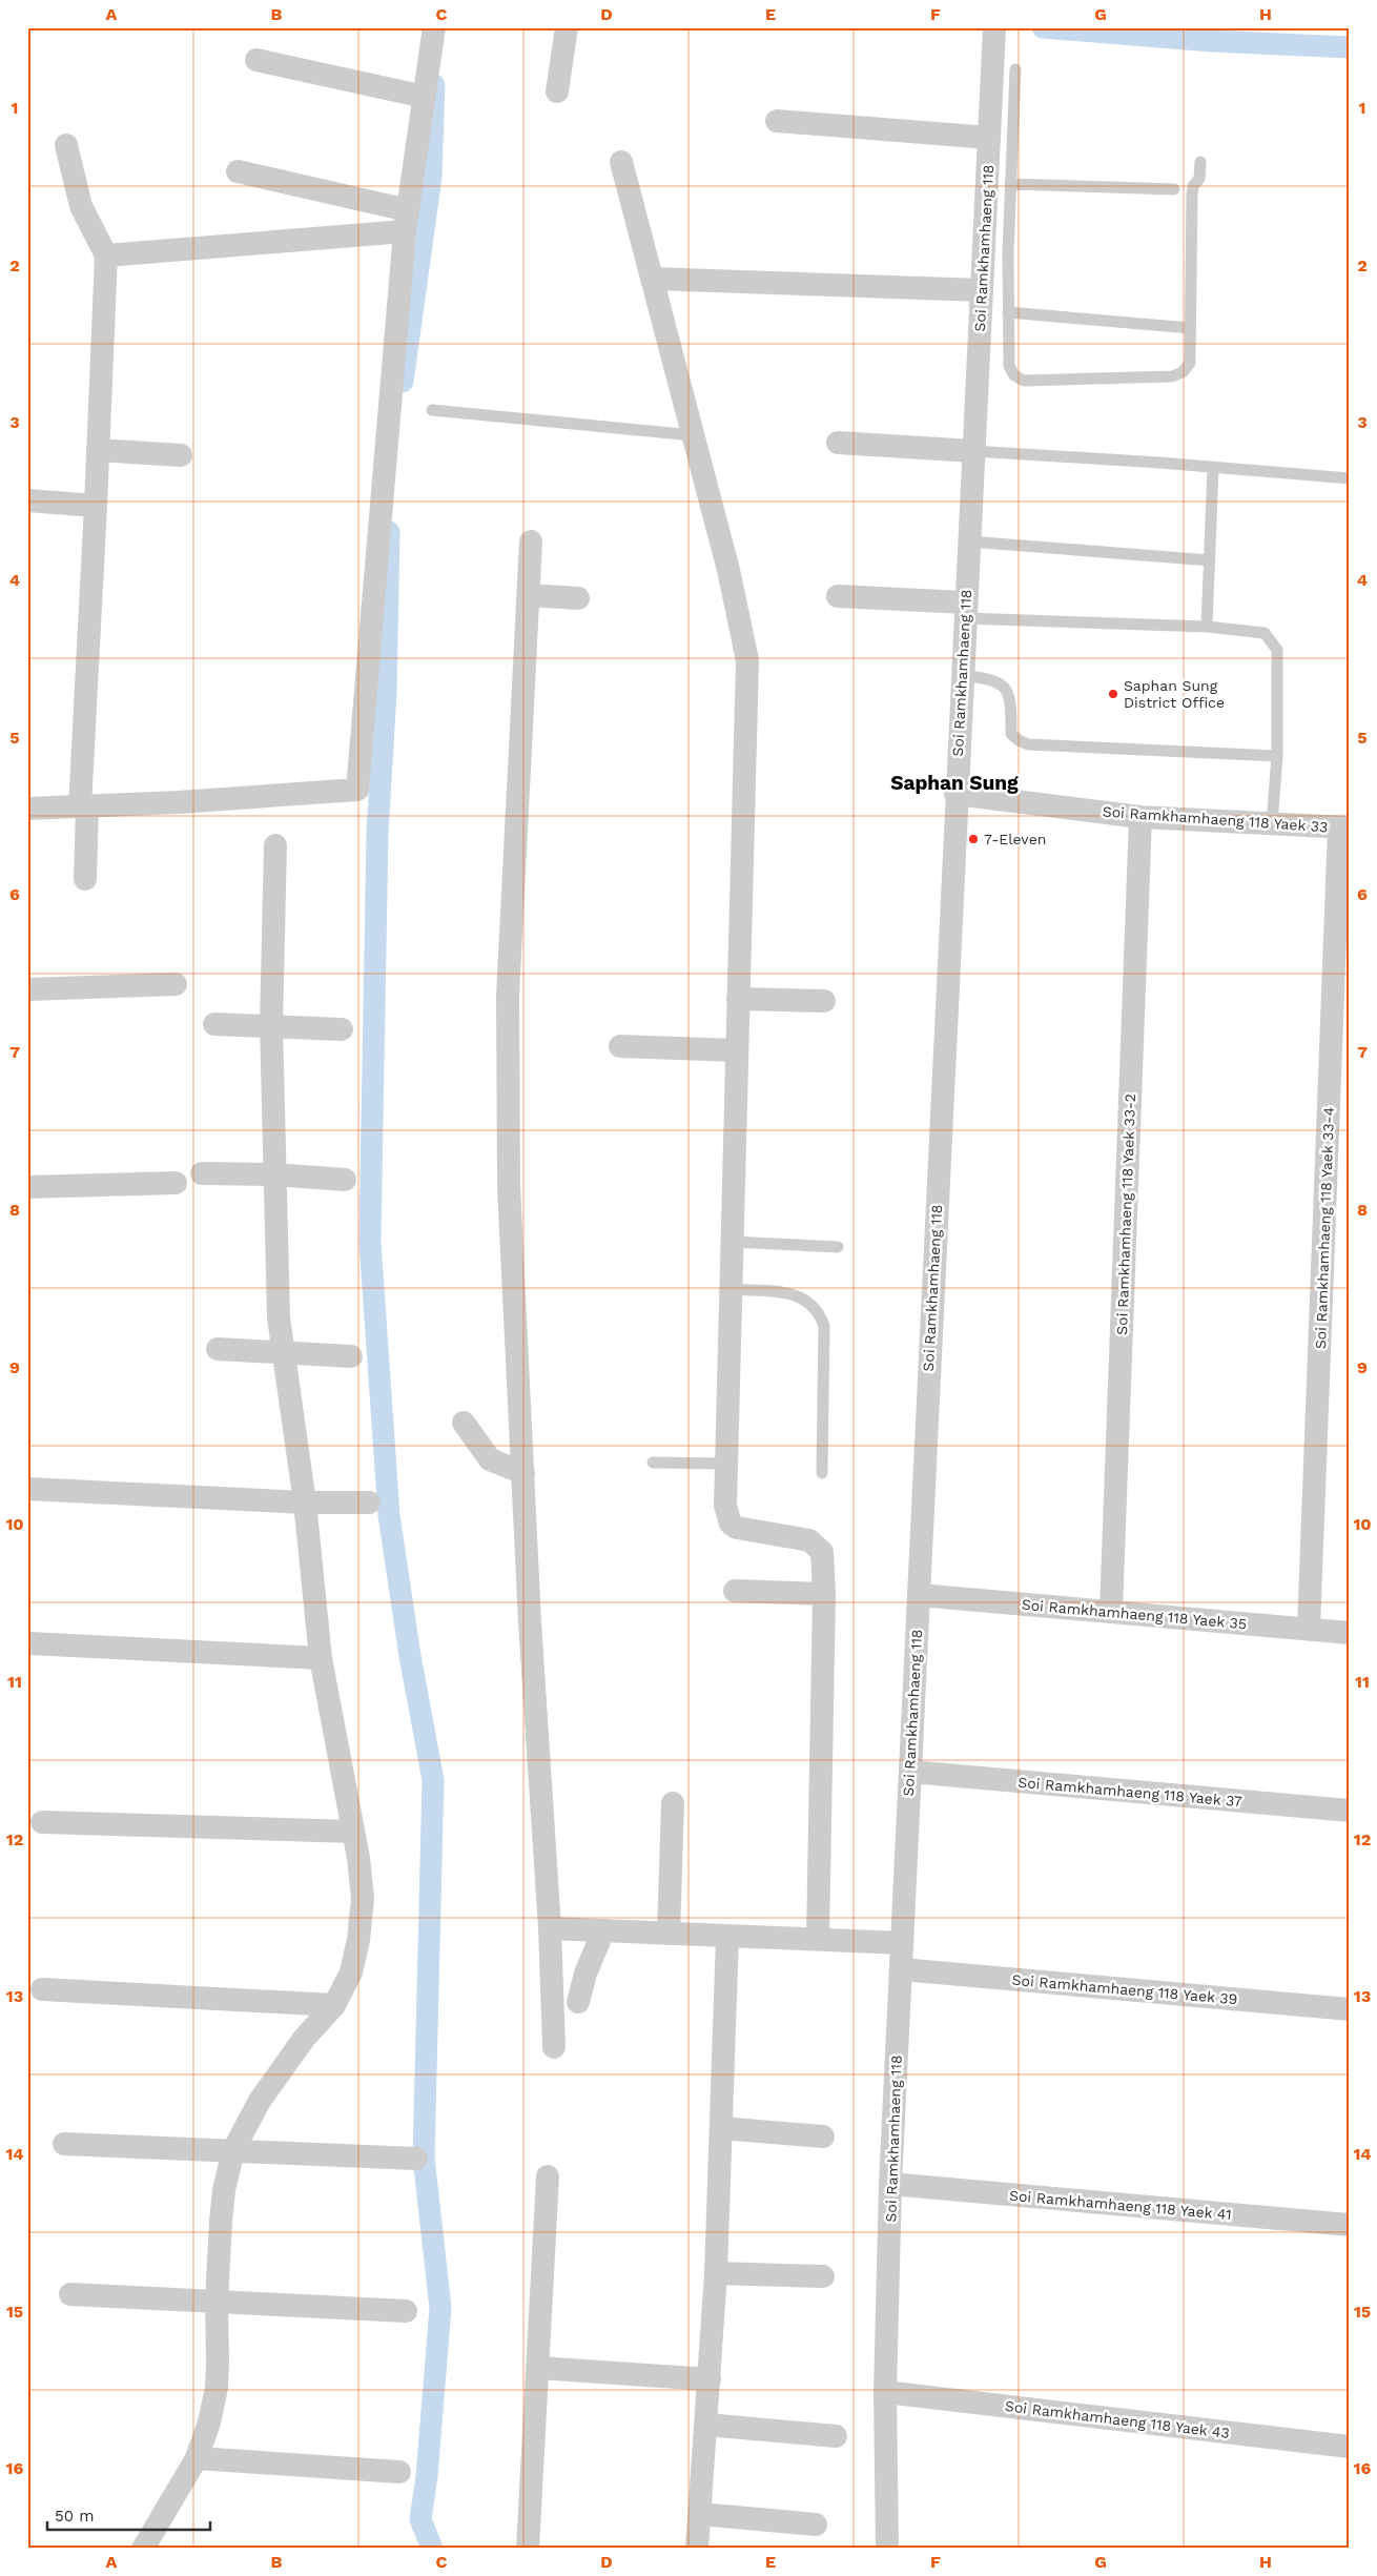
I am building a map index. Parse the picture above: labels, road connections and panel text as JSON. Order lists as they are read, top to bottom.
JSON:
{
  "streets": {
    "street": [
      "Soi Ramkhamhaeng 118",
      "Soi Ramkhamhaeng 118 Yaek 33",
      "Soi Ramkhamhaeng 118 Yaek 33-2",
      "Soi Ramkhamhaeng 118 Yaek 33-4",
      "Soi Ramkhamhaeng 118 Yaek 35",
      "Soi Ramkhamhaeng 118 Yaek 37",
      "Soi Ramkhamhaeng 118 Yaek 39",
      "Soi Ramkhamhaeng 118 Yaek 41",
      "Soi Ramkhamhaeng 118 Yaek 43"
    ]
  },
  "crossings": [
    ["Soi Ramkhamhaeng 118", "Soi Ramkhamhaeng 118 Yaek 33"],
    ["Soi Ramkhamhaeng 118", "Soi Ramkhamhaeng 118 Yaek 35"],
    ["Soi Ramkhamhaeng 118", "Soi Ramkhamhaeng 118 Yaek 37"],
    ["Soi Ramkhamhaeng 118", "Soi Ramkhamhaeng 118 Yaek 39"],
    ["Soi Ramkhamhaeng 118", "Soi Ramkhamhaeng 118 Yaek 41"],
    ["Soi Ramkhamhaeng 118", "Soi Ramkhamhaeng 118 Yaek 43"],
    ["Soi Ramkhamhaeng 118 Yaek 33", "Soi Ramkhamhaeng 118 Yaek 33-2"],
    ["Soi Ramkhamhaeng 118 Yaek 33", "Soi Ramkhamhaeng 118 Yaek 33-4"],
    ["Soi Ramkhamhaeng 118 Yaek 33-2", "Soi Ramkhamhaeng 118 Yaek 35"],
    ["Soi Ramkhamhaeng 118 Yaek 33-4", "Soi Ramkhamhaeng 118 Yaek 35"]
  ],
  "districts": ["Saphan Sung"],
  "places": ["Saphan Sung District Office", "7-Eleven"],
  "scale_bar": "50 m",
  "grid": {
    "columns": [
      "A",
      "B",
      "C",
      "D",
      "E",
      "F",
      "G",
      "H"
    ],
    "rows": [
      "1",
      "2",
      "3",
      "4",
      "5",
      "6",
      "7",
      "8",
      "9",
      "10",
      "11",
      "12",
      "13",
      "14",
      "15",
      "16"
    ]
  }
}
